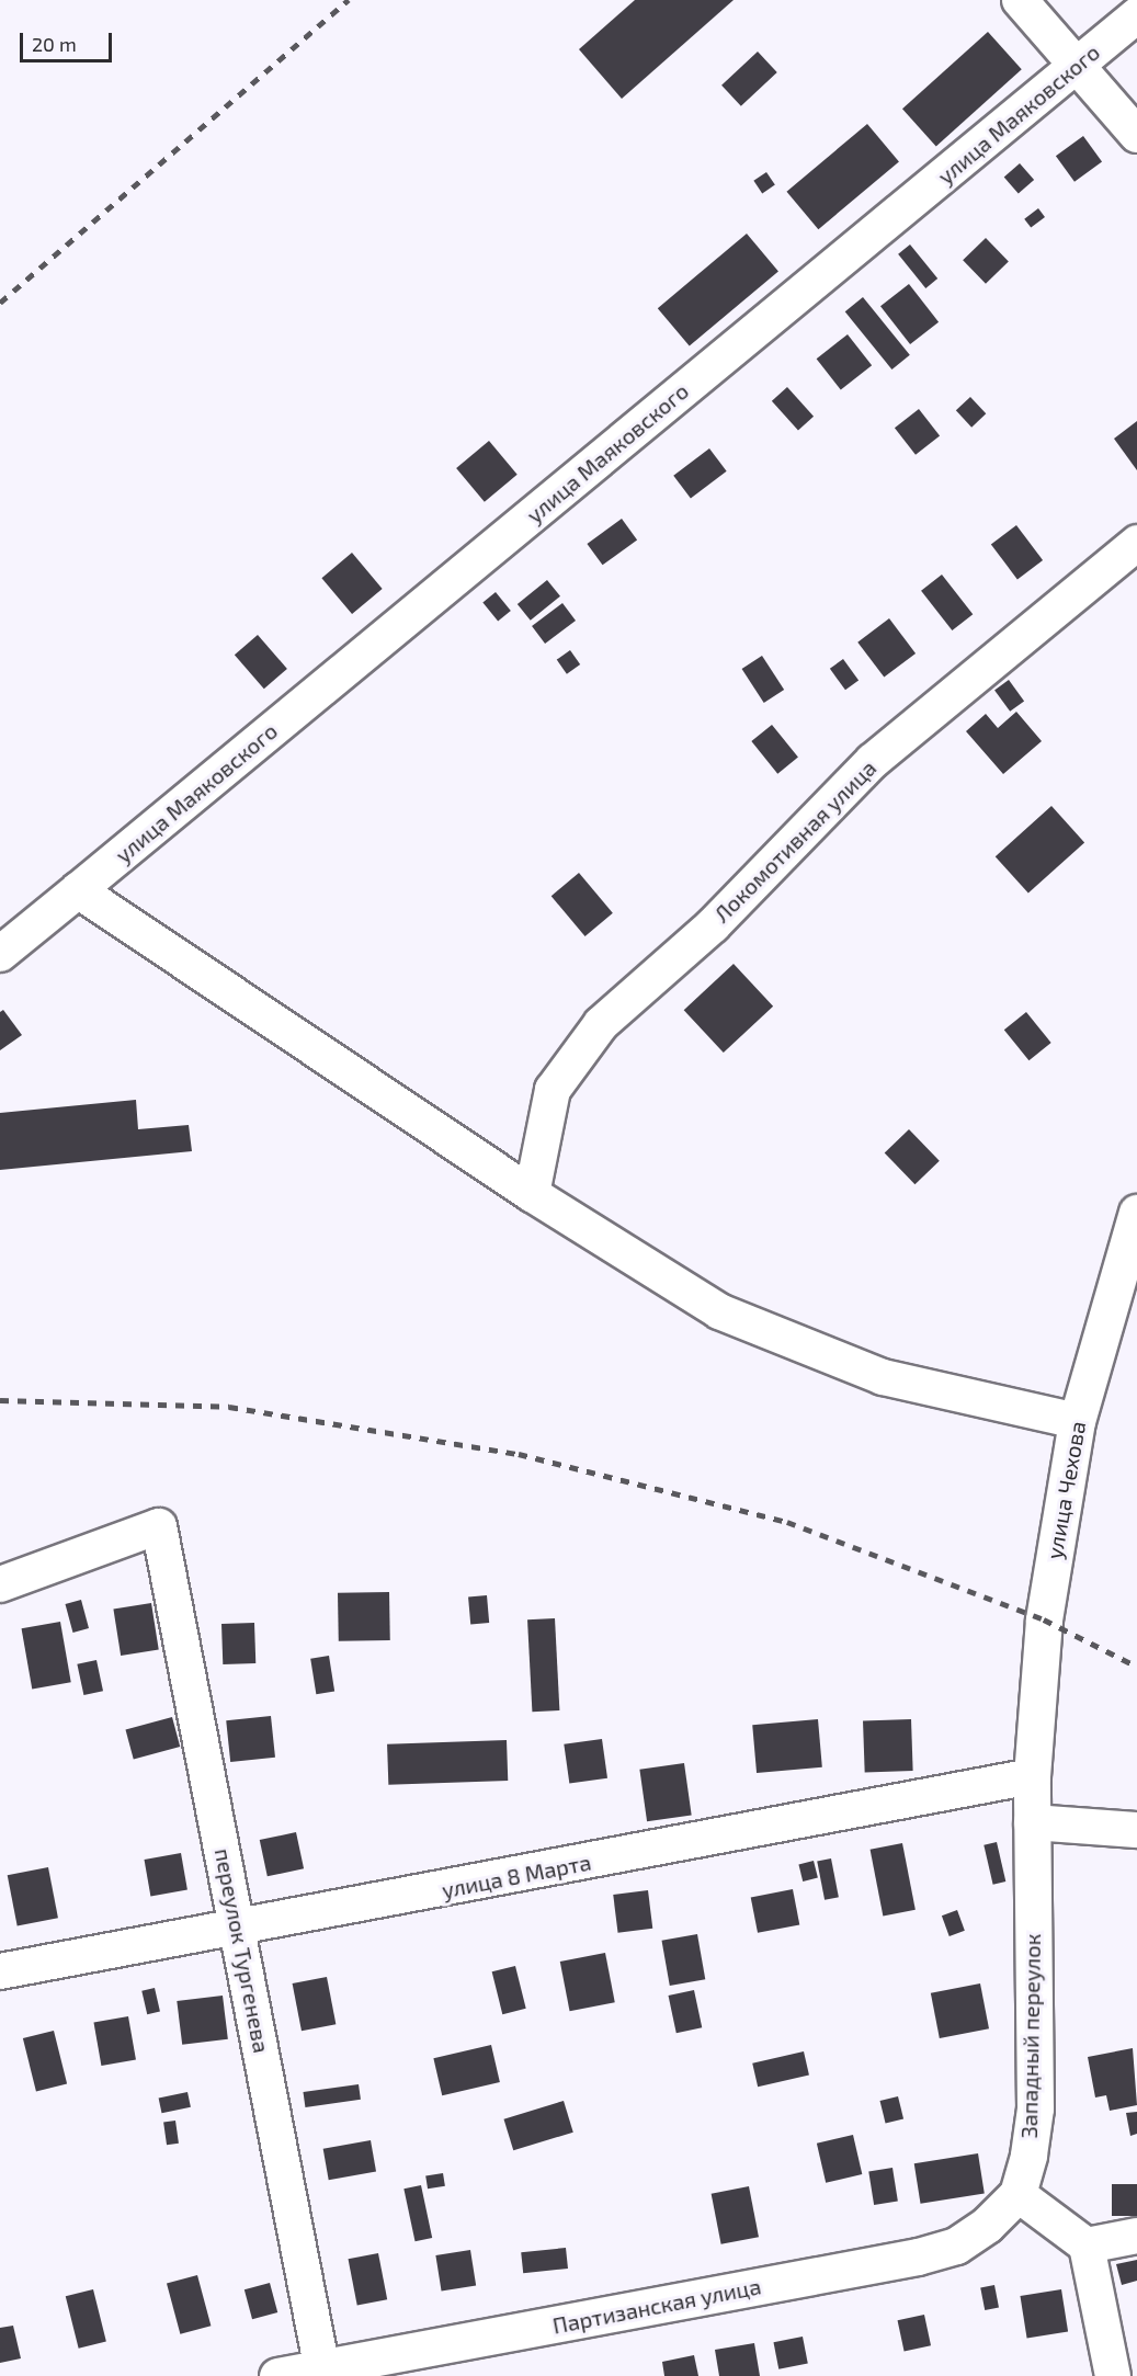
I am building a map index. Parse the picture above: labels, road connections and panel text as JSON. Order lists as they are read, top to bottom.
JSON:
{
  "streets": {
    "street": [
      "улица Маяковского",
      "Локомотивная улица",
      "улица Чехова",
      "улица 8 Марта",
      "переулок Тургенева",
      "Западный переулок",
      "Партизанская улица"
    ]
  },
  "crossings": [
    ["улица Чехова", "улица 8 Марта"],
    ["улица Чехова", "Западный переулок"],
    ["улица 8 Марта", "переулок Тургенева"],
    ["улица 8 Марта", "Западный переулок"],
    ["переулок Тургенева", "Партизанская улица"],
    ["Западный переулок", "Партизанская улица"]
  ],
  "scale_bar": "20 m"
}
